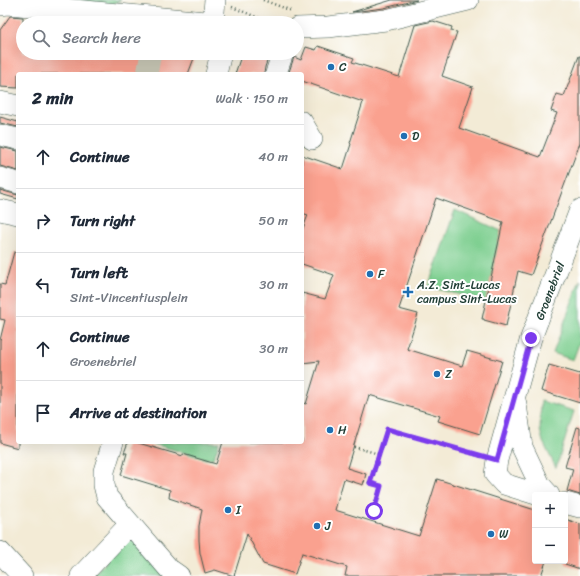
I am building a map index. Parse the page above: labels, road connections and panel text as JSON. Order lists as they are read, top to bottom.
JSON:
{
  "streets": {
    "street": ["Groenebriel"]
  },
  "places": {
    "other": [
      "C",
      "D",
      "F",
      "Z",
      "H",
      "I",
      "J",
      "W"
    ],
    "health": ["A.Z. Sint-Lucas campus Sint-Lucas"]
  },
  "page": {
    "search": "Search here",
    "heading": ["2 min", "Walk · 150 m"],
    "list": [
      ["Continue", "40 m"],
      ["Turn right", "50 m"],
      ["Turn left", "Sint-Vincentiusplein", "30 m"],
      ["Continue", "Groenebriel", "30 m"],
      "Arrive at destination"
    ],
    "map_buttons": ["+", "−"]
  }
}
